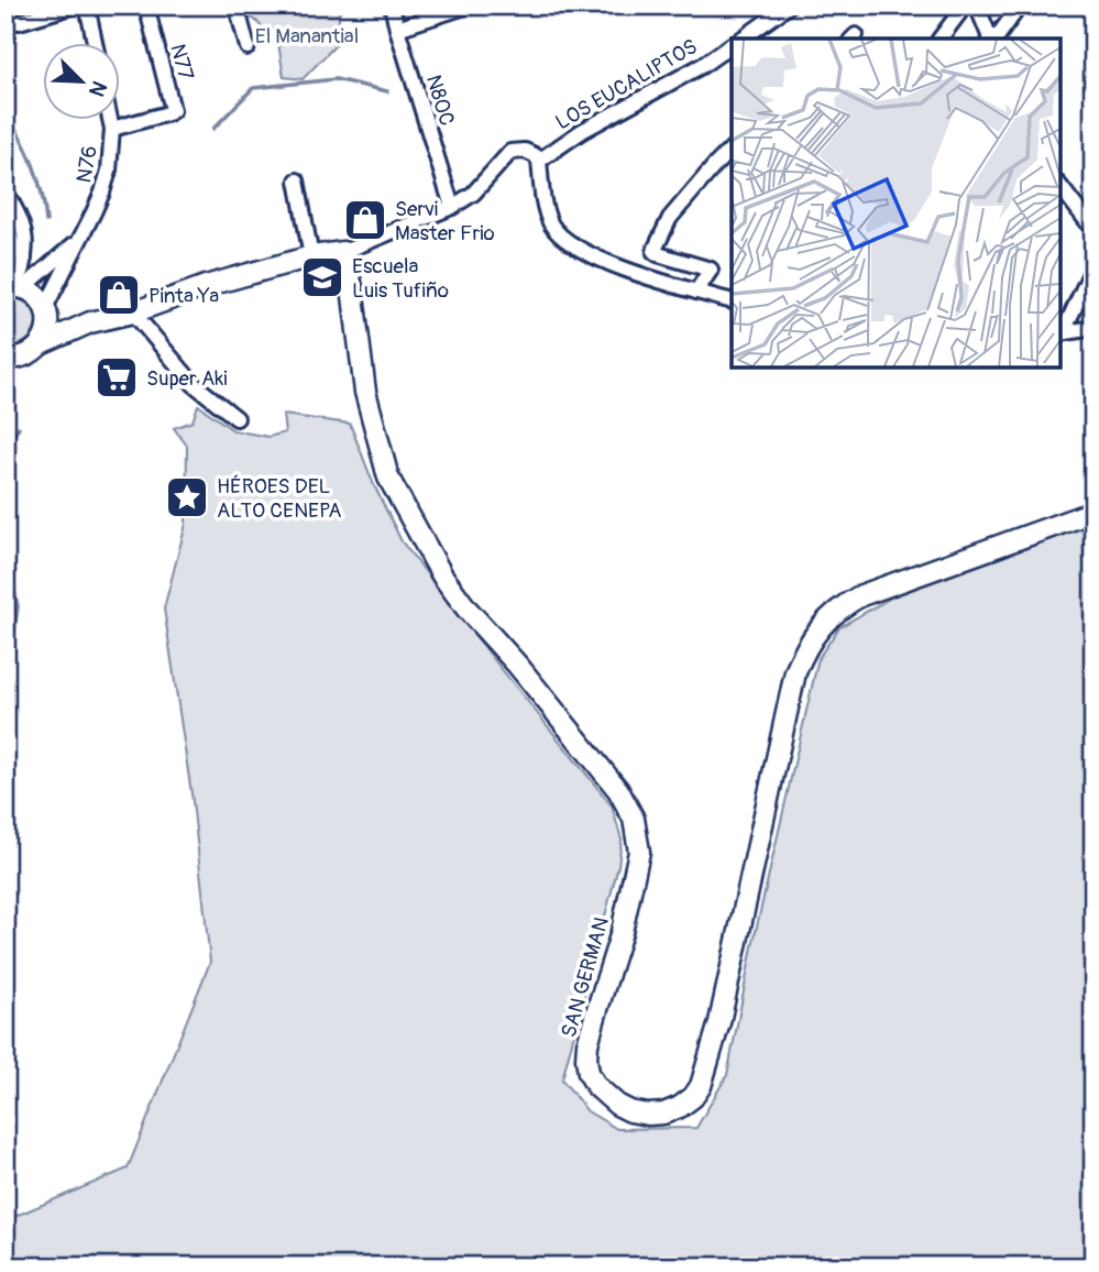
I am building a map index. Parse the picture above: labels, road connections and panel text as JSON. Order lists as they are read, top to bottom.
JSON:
{
  "streets": {
    "main road": ["SAN GERMAN"],
    "street": [
      "N77",
      "LOS EUCALIPTOS",
      "N80C",
      "N76"
    ]
  },
  "crossings": [
    ["N77", "N76"]
  ],
  "parks": ["El Manantial"],
  "places": {
    "shop": ["Servi Master Frio", "Pinta Ya"],
    "school or university": ["Escuela Luis Tufiño"],
    "supermarket": ["Super Aki"],
    "place": ["HÉROES DEL ALTO CENEPA"]
  },
  "north": "bottom right"
}
